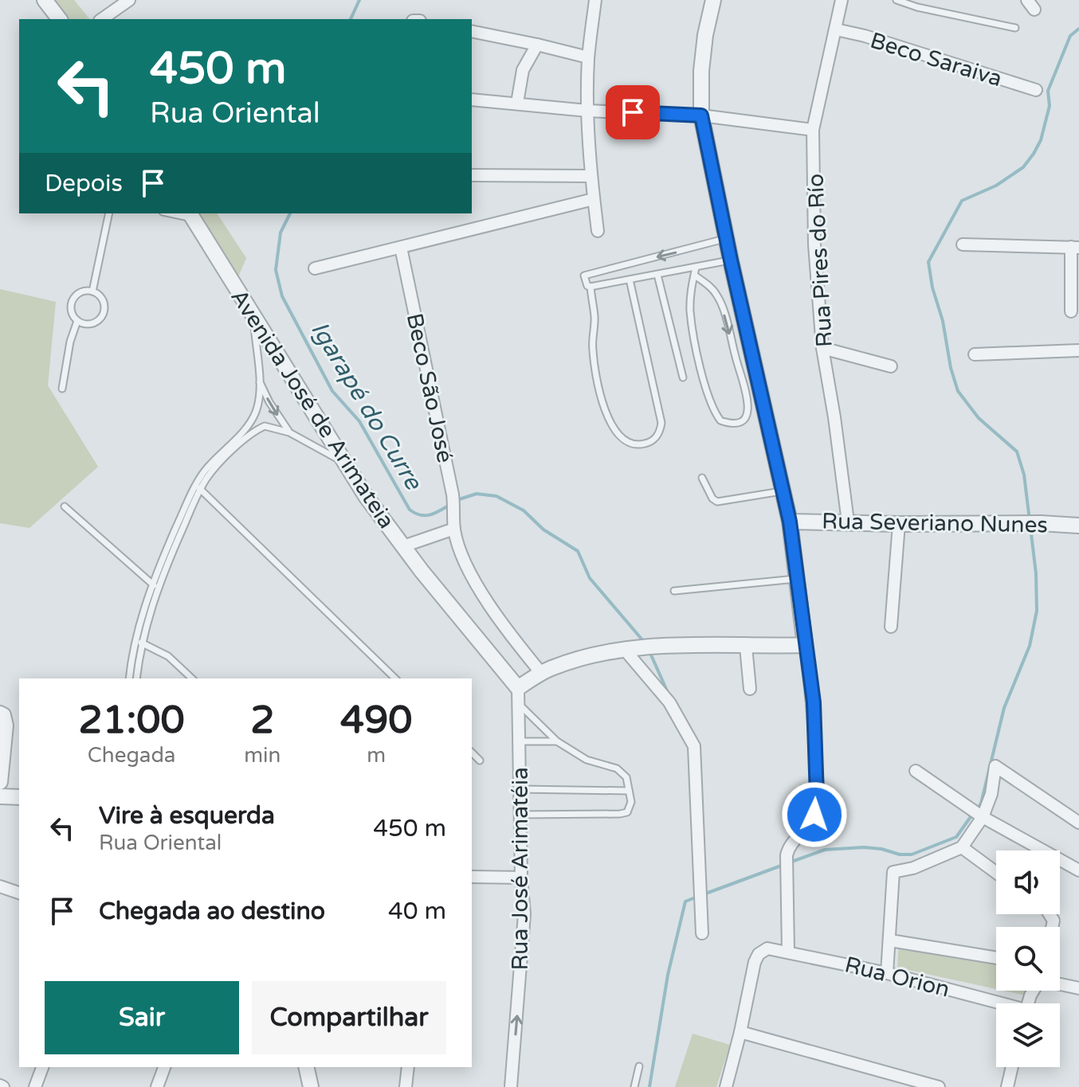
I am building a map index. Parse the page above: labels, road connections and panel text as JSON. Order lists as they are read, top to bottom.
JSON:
{
  "streets": {
    "street": [
      "Beco Saraiva",
      "Rua Pires do Río",
      "Beco São José",
      "Avenida José de Arimateia",
      "Rua Severiano Nunes",
      "Rua José Arimatéia",
      "Rua Orion"
    ]
  },
  "crossings": [
    ["Beco Saraiva", "Rua Pires do Río"],
    ["Rua Pires do Río", "Rua Severiano Nunes"],
    ["Avenida José de Arimateia", "Rua José Arimatéia"]
  ],
  "one_way": ["Rua José Arimatéia"],
  "water": ["Igarapé do Curre"],
  "page": {
    "turn": ["450 m", "Rua Oriental"],
    "then": "Depois",
    "eta": [
      "21:00",
      "Chegada",
      "2",
      "min",
      "490",
      "m"
    ],
    "list": [
      {
        "name": "Vire à esquerda",
        "note": "Rua Oriental",
        "value": "450 m"
      },
      {
        "name": "Chegada ao destino",
        "value": "40 m"
      }
    ],
    "buttons": ["Sair", "Compartilhar"]
  }
}
